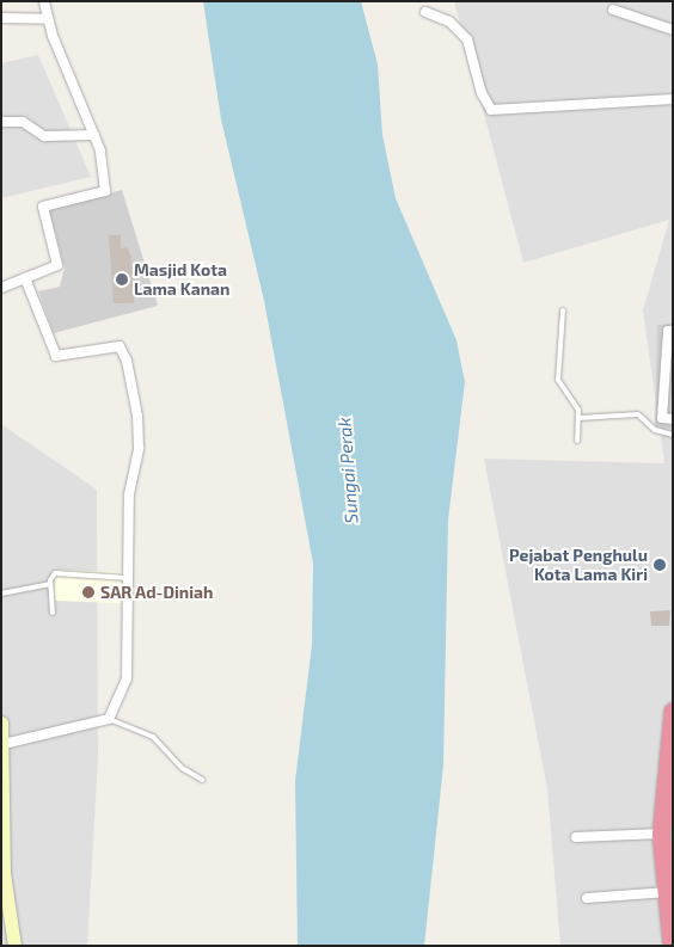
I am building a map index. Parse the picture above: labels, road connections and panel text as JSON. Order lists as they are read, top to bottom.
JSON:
{
  "water": ["Sungai Perak"],
  "places": ["Masjid Kota Lama Kanan", "Pejabat Penghulu Kota Lama Kiri", "SAR Ad-Diniah"]
}
